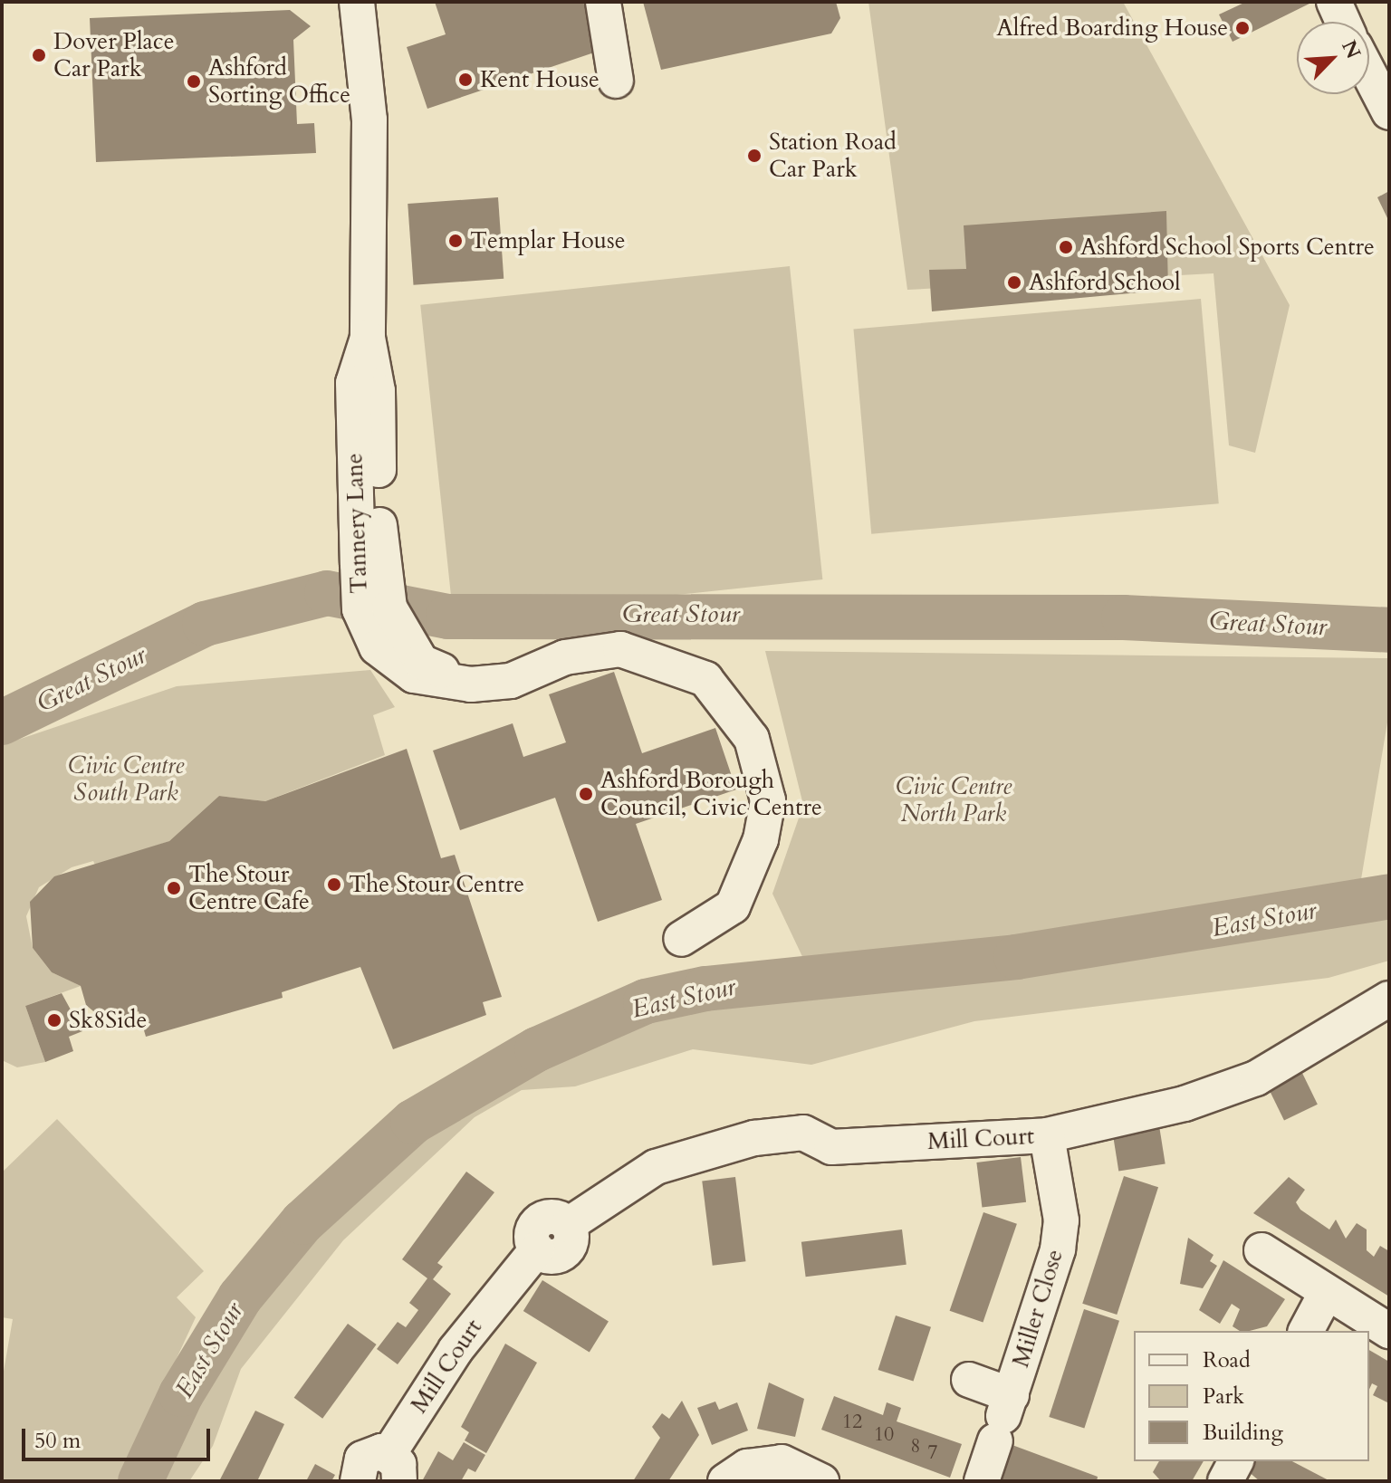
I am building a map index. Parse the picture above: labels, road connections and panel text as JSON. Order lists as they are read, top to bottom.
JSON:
{
  "streets": {
    "street": ["Tannery Lane", "Mill Court", "Miller Close"]
  },
  "crossings": [
    ["Mill Court", "Miller Close"]
  ],
  "water": ["Great Stour", "East Stour"],
  "parks": ["Civic Centre South Park", "Civic Centre North Park"],
  "places": [
    "Alfred Boarding House",
    "Dover Place Car Park",
    "Kent House",
    "Ashford Sorting Office",
    "Station Road Car Park",
    "Templar House",
    "Ashford School Sports Centre",
    "Ashford School",
    "Ashford Borough Council, Civic Centre",
    "The Stour Centre",
    "The Stour Centre Cafe",
    "Sk8Side"
  ],
  "house_numbers": [
    "12",
    "10",
    "8",
    "7"
  ],
  "legend": ["Road", "Park", "Building"],
  "scale_bar": "50 m",
  "north": "top right"
}
